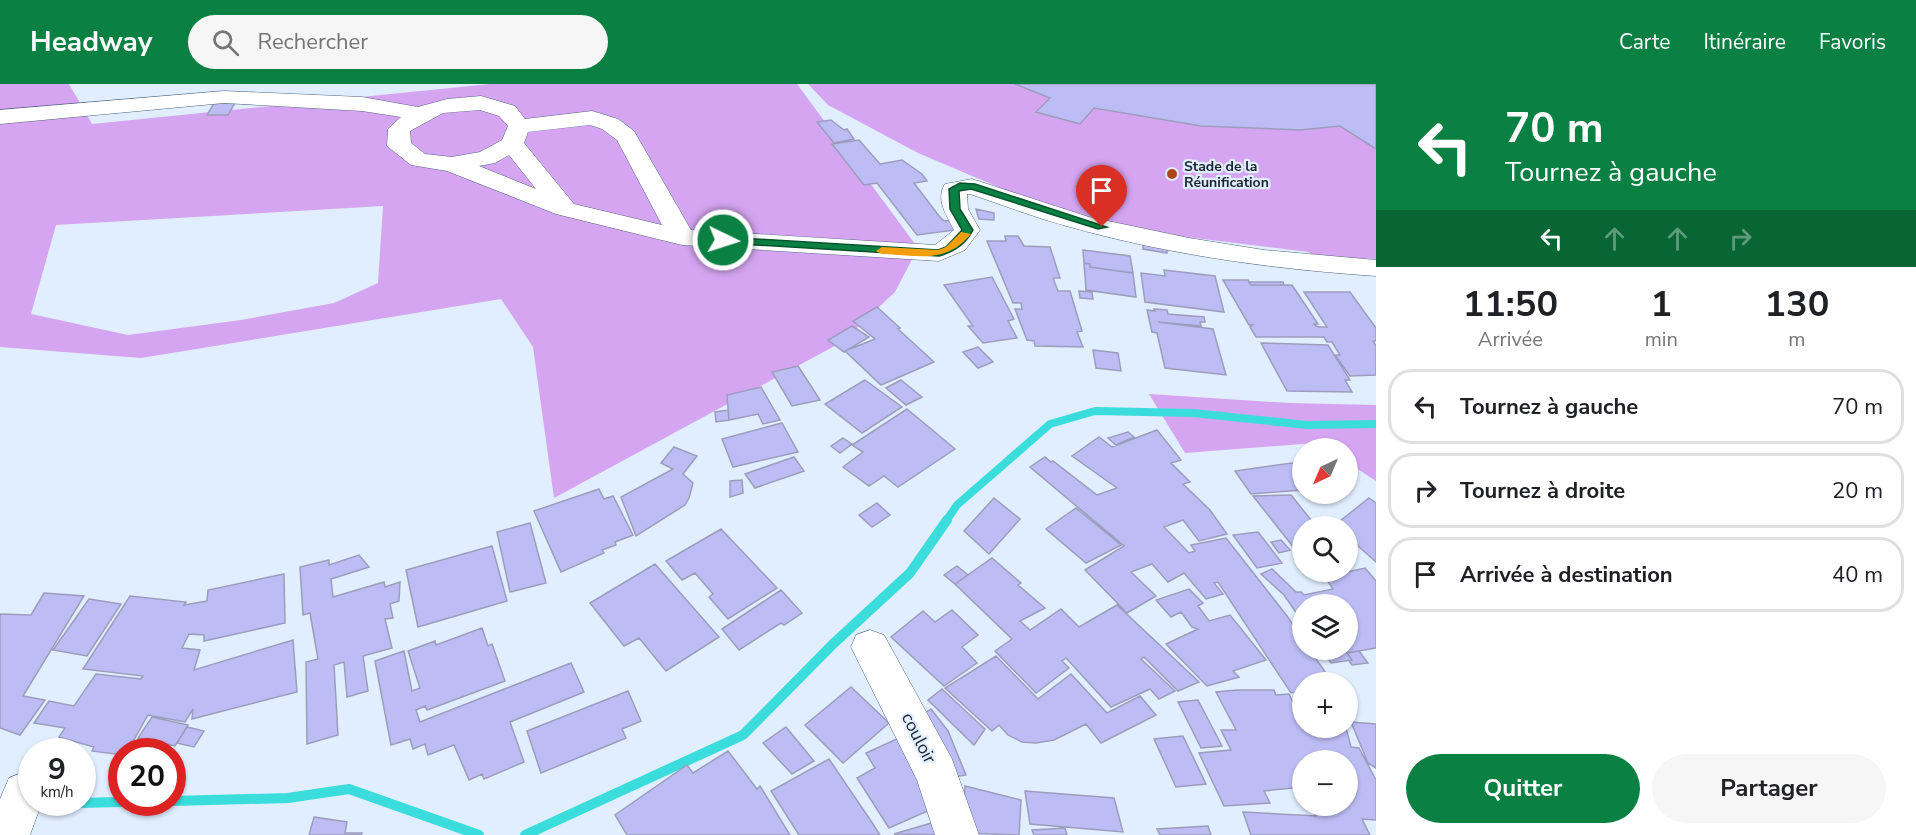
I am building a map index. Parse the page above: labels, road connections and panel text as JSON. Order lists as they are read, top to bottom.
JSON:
{
  "streets": {
    "street": ["couloir"]
  },
  "places": ["Stade de la Réunification"],
  "north": "bottom left",
  "page": {
    "header": "Headway",
    "search": "Rechercher",
    "nav": ["Carte", "Itinéraire", "Favoris"],
    "turn": ["70 m", "Tournez à gauche"],
    "eta": [
      "11:50",
      "Arrivée",
      "1",
      "min",
      "130",
      "m"
    ],
    "list": [
      {
        "name": "Tournez à gauche",
        "value": "70 m"
      },
      {
        "name": "Tournez à droite",
        "value": "20 m"
      },
      {
        "name": "Arrivée à destination",
        "value": "40 m"
      }
    ],
    "map_buttons": ["+", "−"],
    "speed": "9 km/h",
    "limit": "20",
    "buttons": ["Quitter", "Partager"]
  }
}
